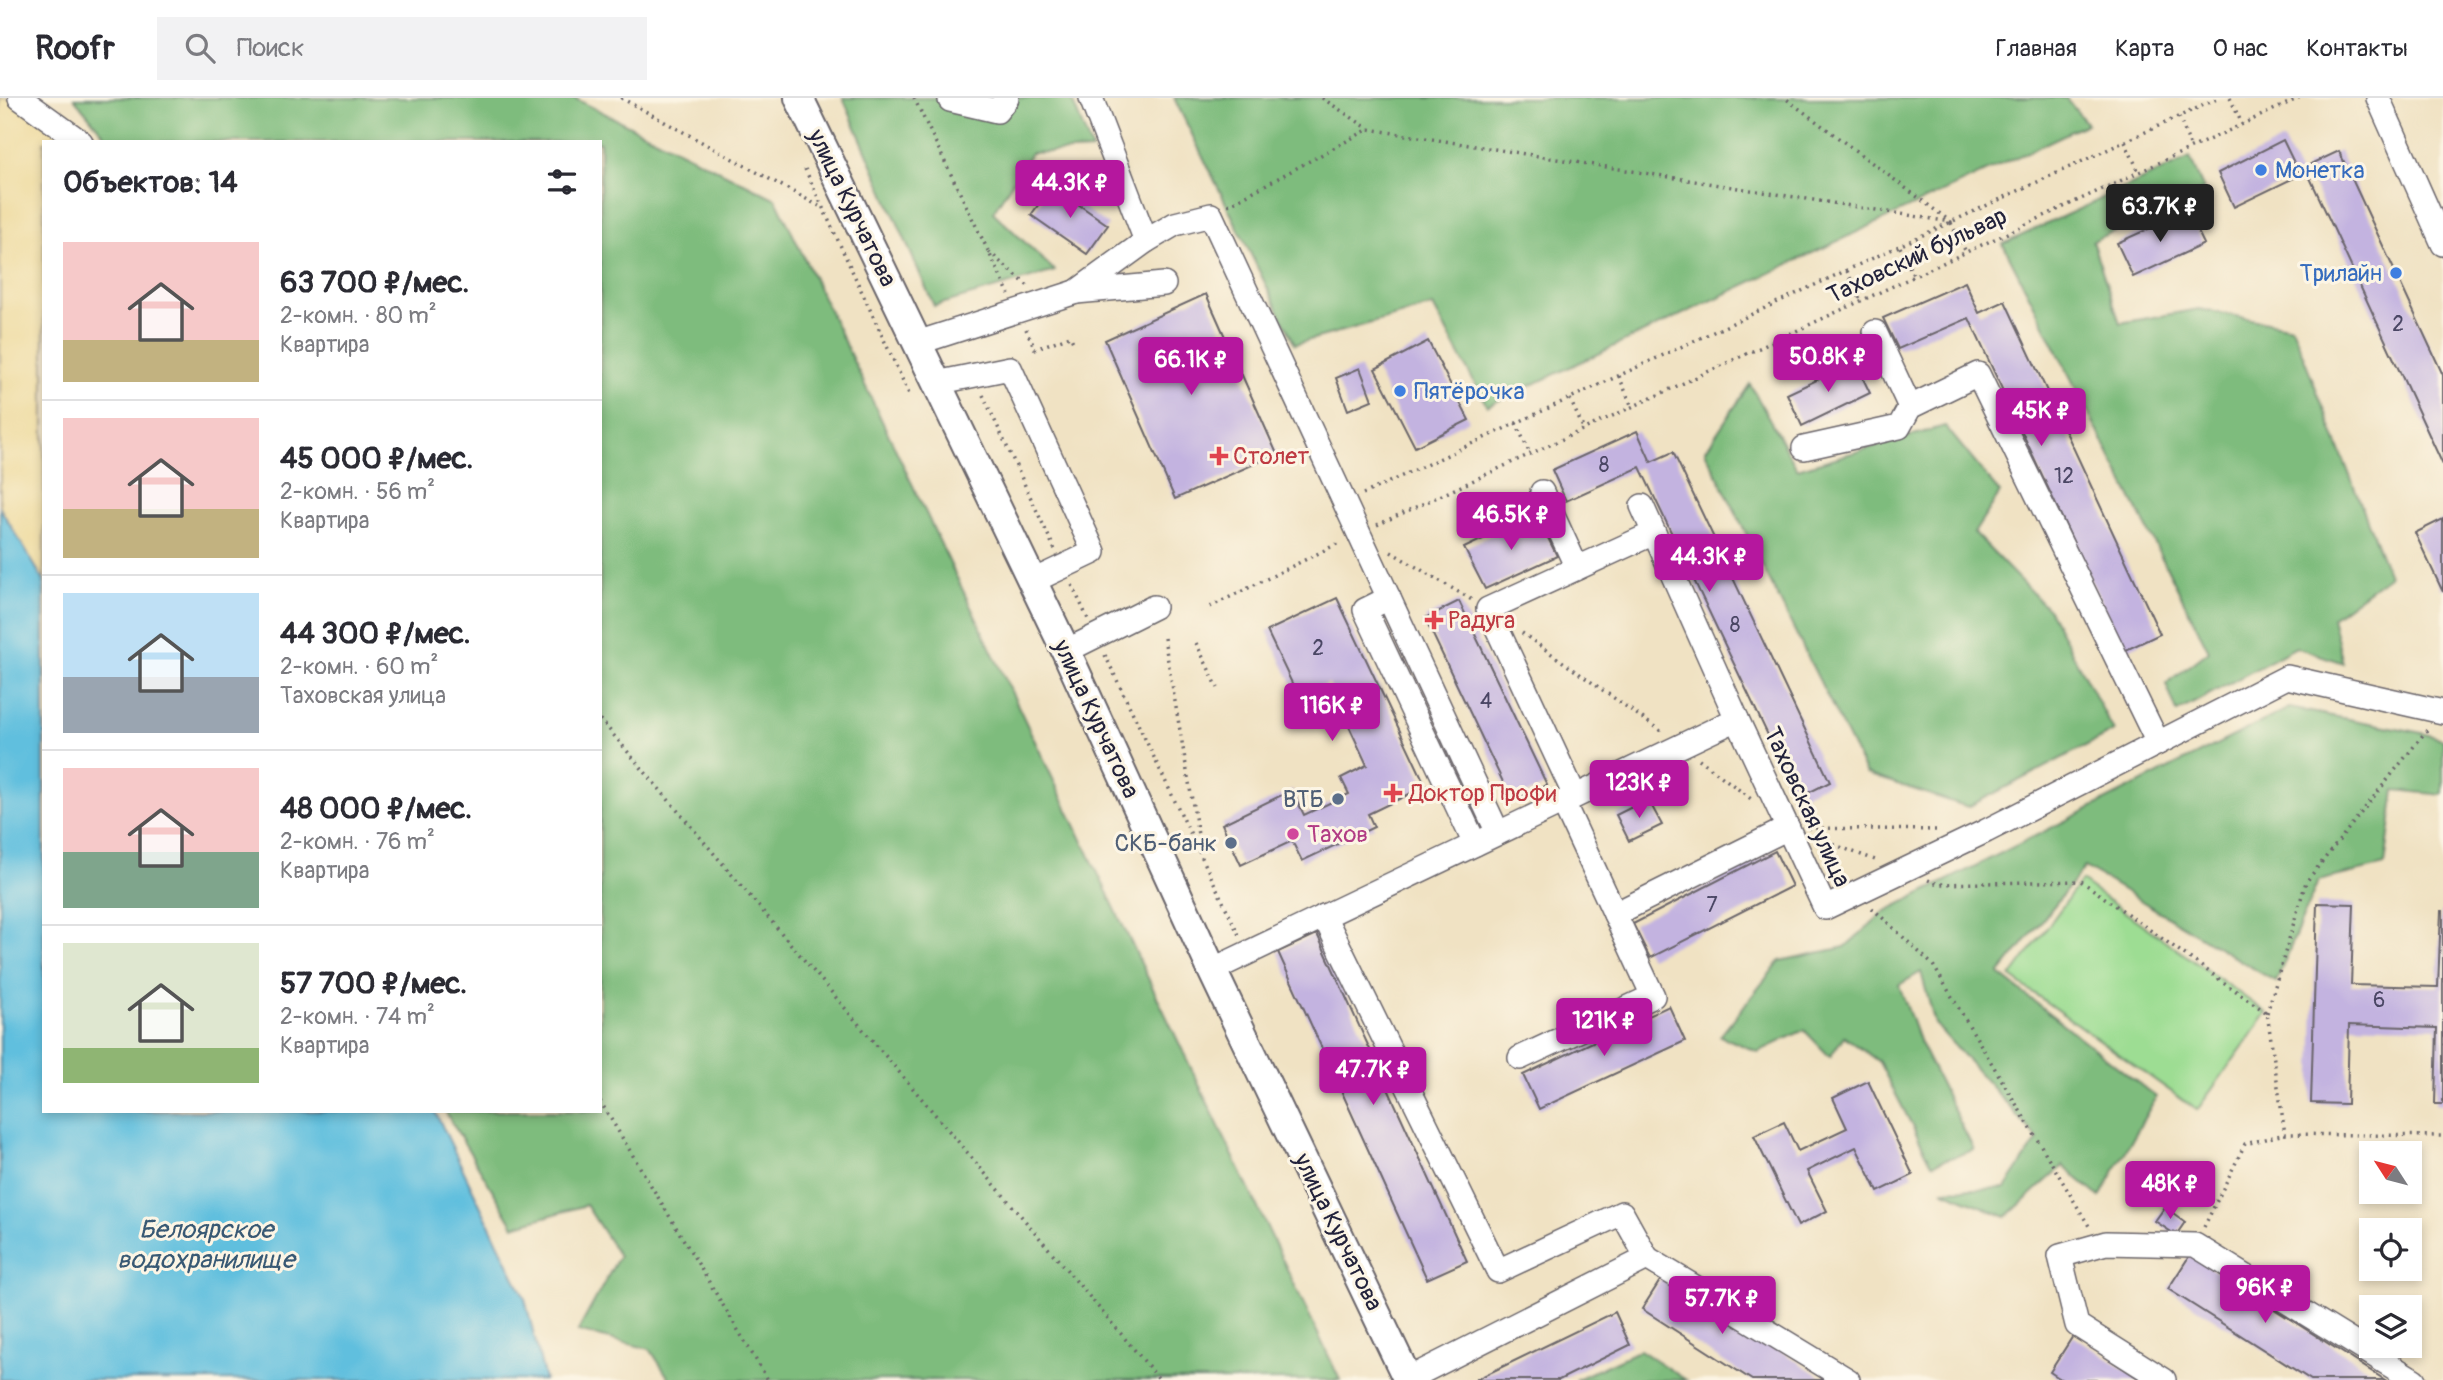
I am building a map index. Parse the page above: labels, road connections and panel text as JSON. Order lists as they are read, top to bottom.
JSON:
{
  "streets": {
    "main road": ["улица Курчатова"],
    "street": ["Таховская улица"],
    "path": ["Таховский бульвар"]
  },
  "crossings": [
    ["улица Курчатова", "Таховская улица"]
  ],
  "water": ["Белоярское водохранилище"],
  "places": {
    "other": [
      "Монетка",
      "Трилайн",
      "Пятёрочка",
      "ВТБ",
      "Тахов",
      "СКБ-банк"
    ],
    "health": ["Столет", "Радуга", "Доктор Профи"]
  },
  "house_numbers": [
    "2",
    "8",
    "12",
    "8",
    "2",
    "4",
    "7",
    "6"
  ],
  "north": "top left",
  "page": {
    "header": "Roofr",
    "search": "Поиск",
    "nav": [
      "Главная",
      "Карта",
      "О нас",
      "Контакты"
    ],
    "heading": "Объектов: 14",
    "price": [
      "44.3K ₽",
      "63.7K ₽",
      "50.8K ₽",
      "66.1K ₽",
      "45K ₽",
      "46.5K ₽",
      "44.3K ₽",
      "116K ₽",
      "123K ₽",
      "121K ₽",
      "47.7K ₽",
      "48K ₽",
      "96K ₽",
      "57.7K ₽"
    ],
    "list": [
      {
        "name": "63 700 ₽/мес.",
        "note": "2-комн. · 80 m² · Квартира"
      },
      {
        "name": "45 000 ₽/мес.",
        "note": "2-комн. · 56 m² · Квартира"
      },
      {
        "name": "44 300 ₽/мес.",
        "note": "2-комн. · 60 m² · Таховская улица"
      },
      {
        "name": "48 000 ₽/мес.",
        "note": "2-комн. · 76 m² · Квартира"
      },
      {
        "name": "57 700 ₽/мес.",
        "note": "2-комн. · 74 m² · Квартира"
      }
    ]
  }
}
